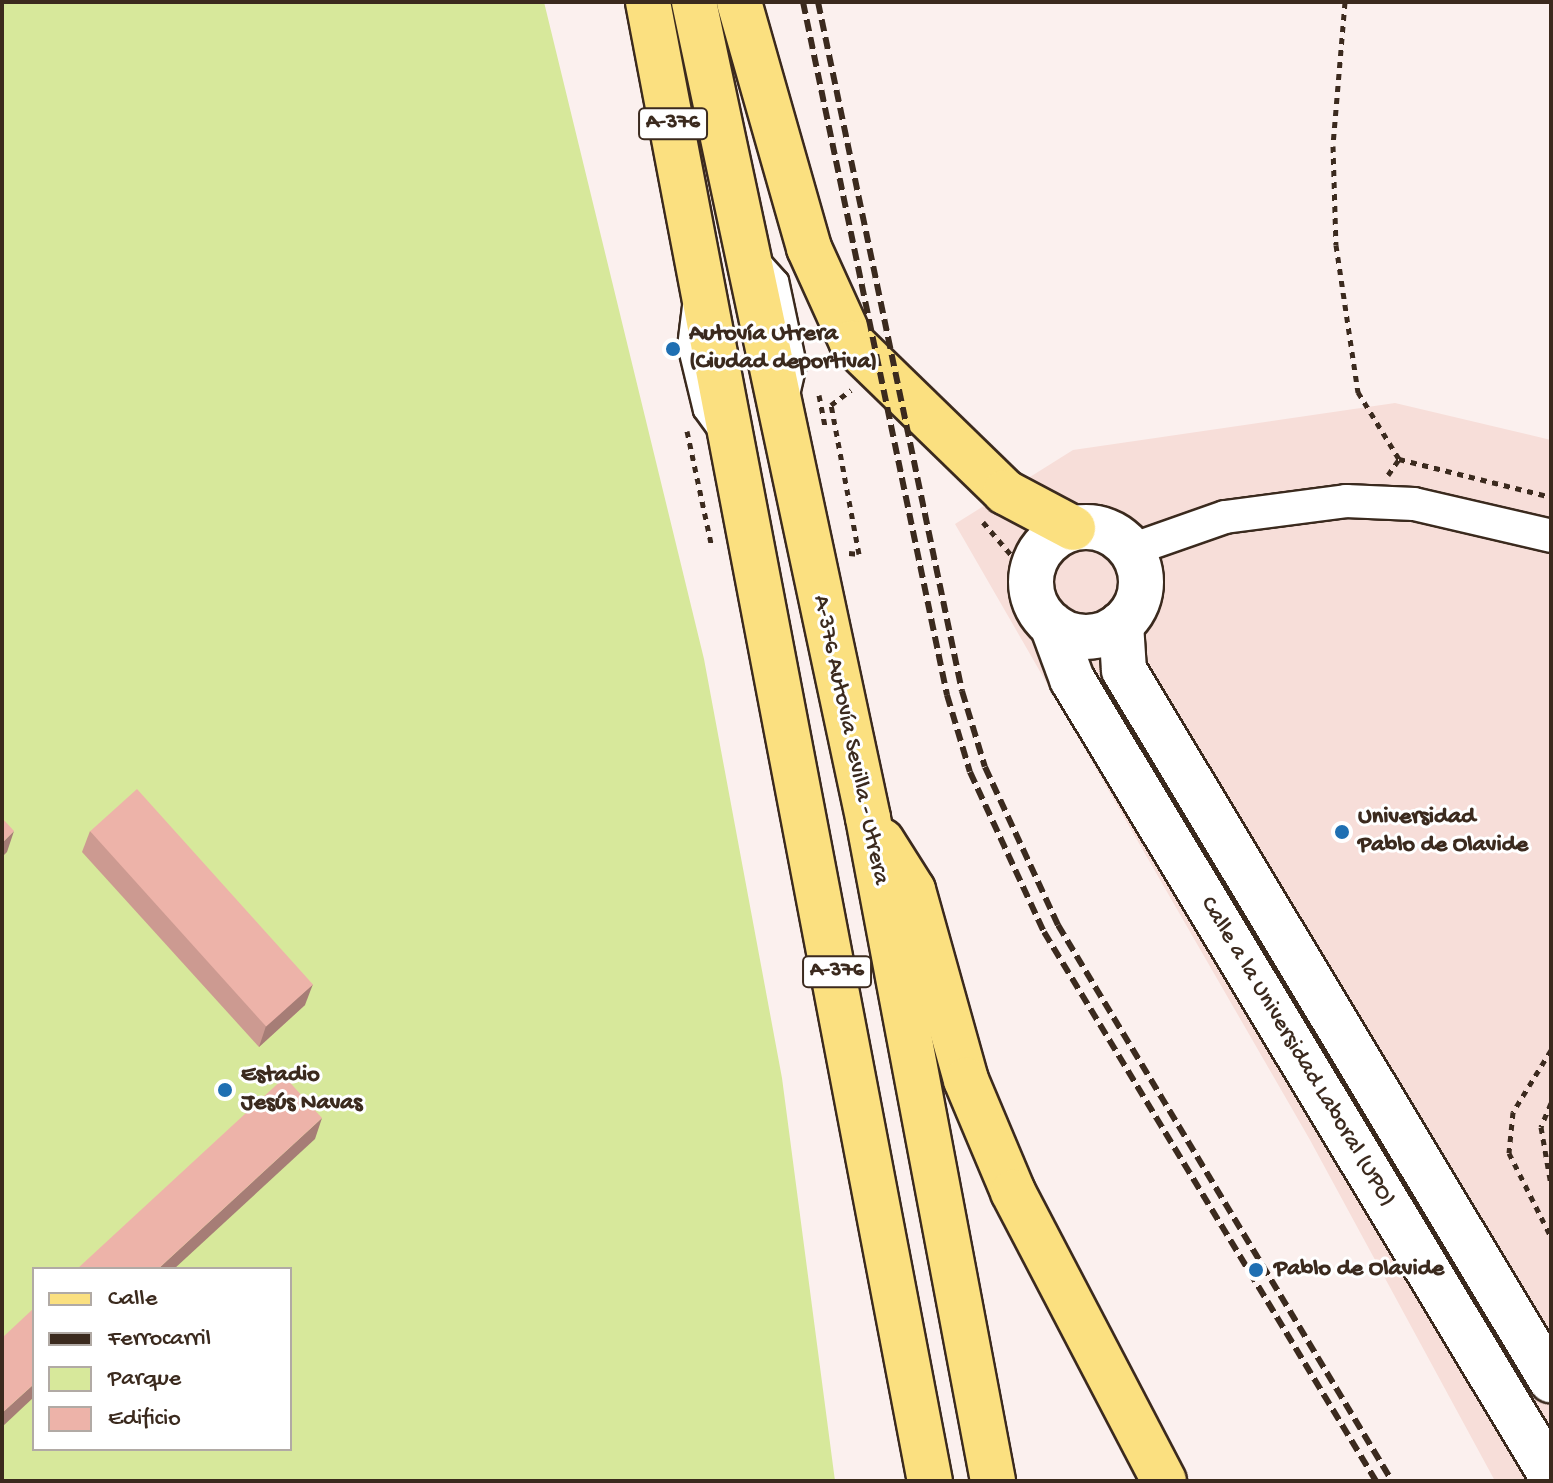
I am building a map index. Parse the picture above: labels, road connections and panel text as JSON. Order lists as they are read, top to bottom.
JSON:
{
  "streets": {
    "main road": ["A-376", "A-376 Autovía Sevilla - Utrera"],
    "street": ["Calle a la Universidad Laboral (UPO)"]
  },
  "places": [
    "Autovía Utrera (Ciudad deportiva)",
    "Universidad Pablo de Olavide",
    "Estadio Jesús Navas",
    "Pablo de Olavide"
  ],
  "legend": [
    "Calle",
    "Ferrocarril",
    "Parque",
    "Edificio"
  ]
}
